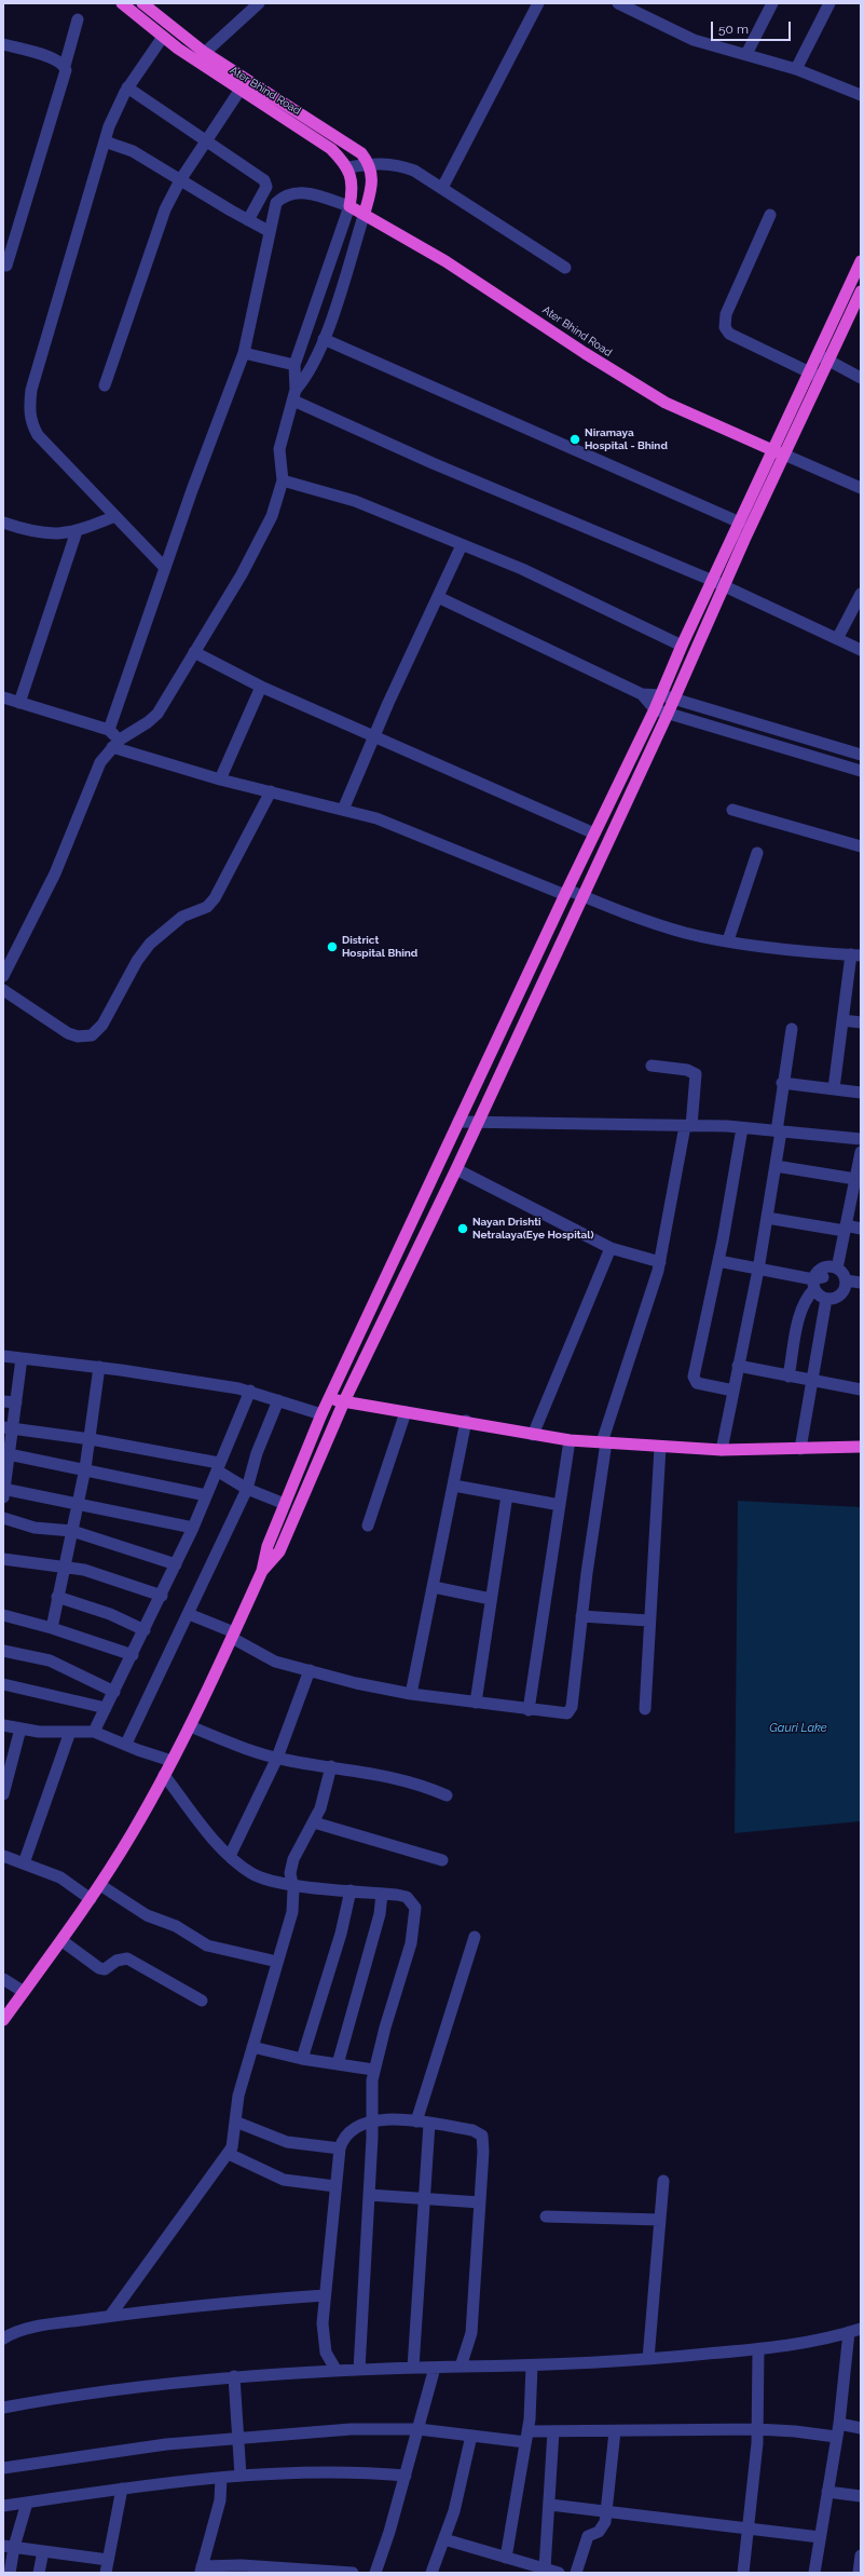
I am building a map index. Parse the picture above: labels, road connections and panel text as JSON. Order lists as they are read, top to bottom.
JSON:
{
  "streets": {
    "highway": ["Ater Bhind Road"]
  },
  "water": ["Gauri Lake"],
  "places": ["Niramaya Hospital - Bhind", "District Hospital Bhind", "Nayan Drishti Netralaya(Eye Hospital)"],
  "scale_bar": "50 m"
}
